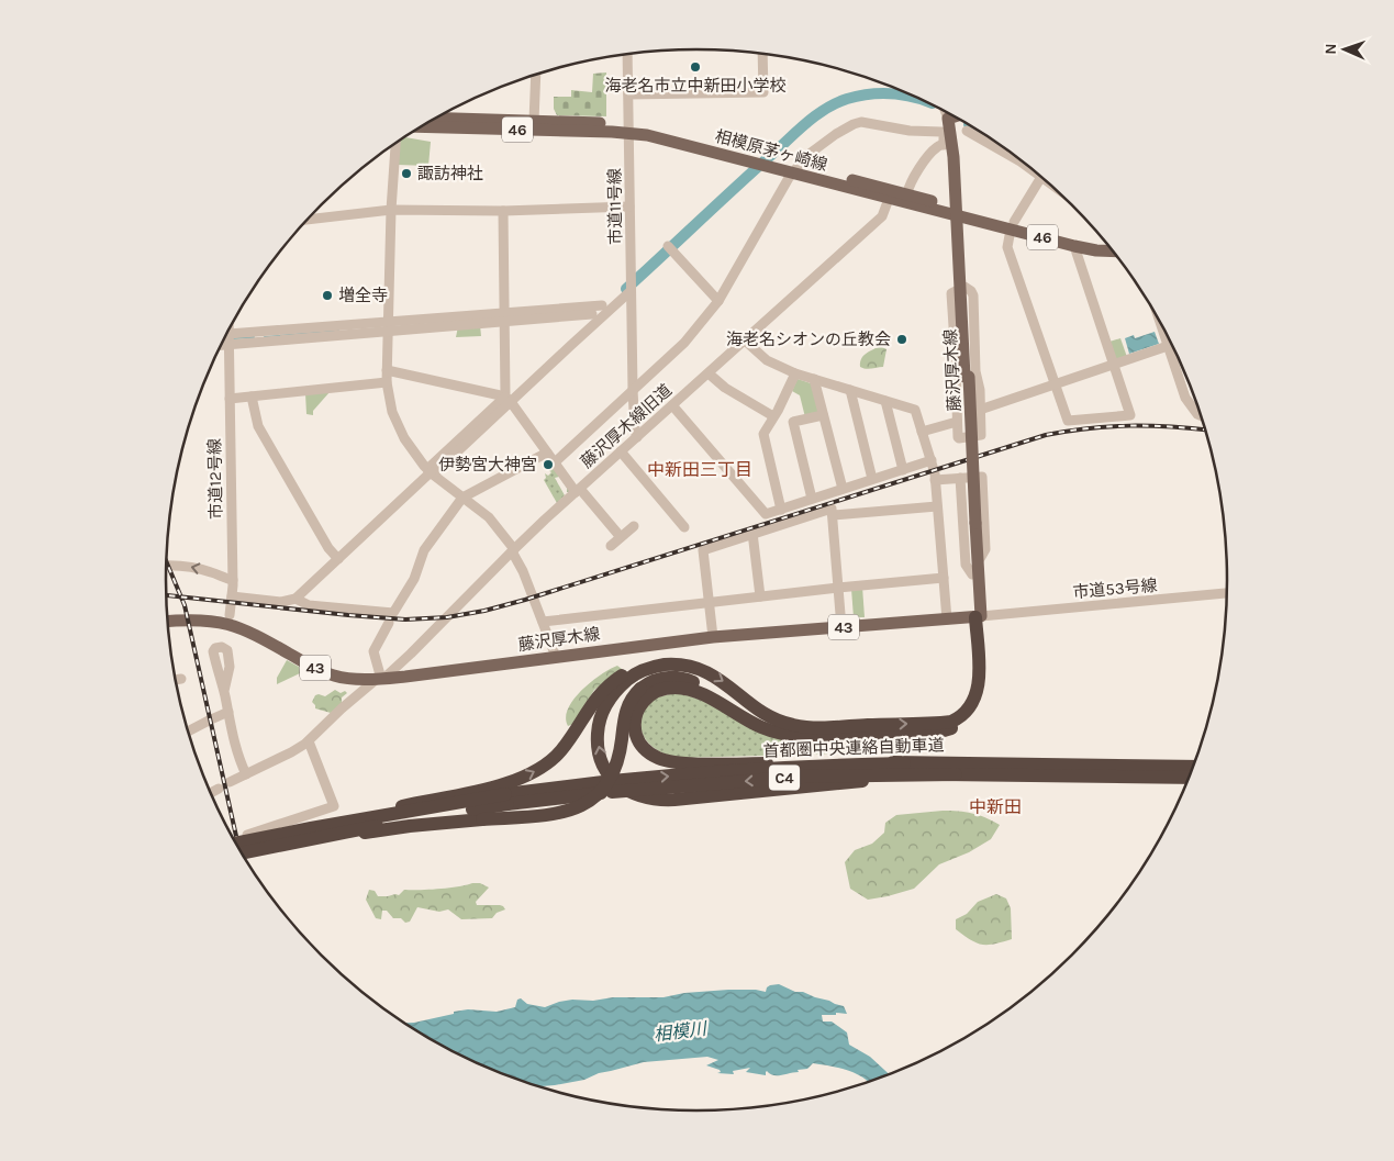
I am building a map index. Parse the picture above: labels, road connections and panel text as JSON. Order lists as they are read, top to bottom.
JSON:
{
  "streets": {
    "highway": ["首都圏中央連絡自動車道", "C4"],
    "main road": [
      "46",
      "相模原茅ヶ崎線",
      "藤沢厚木線",
      "43"
    ],
    "street": [
      "市道11号線",
      "藤沢厚木線旧道",
      "市道12号線",
      "市道53号線"
    ]
  },
  "crossings": [
    ["相模原茅ヶ崎線", "市道11号線"],
    ["相模原茅ヶ崎線", "藤沢厚木線"],
    ["相模原茅ヶ崎線", "藤沢厚木線旧道"],
    ["市道11号線", "藤沢厚木線旧道"],
    ["藤沢厚木線", "藤沢厚木線旧道"],
    ["藤沢厚木線", "市道53号線"],
    ["首都圏中央連絡自動車道", "C4"]
  ],
  "districts": ["中新田三丁目", "中新田"],
  "water": ["相模川"],
  "places": [
    "海老名市立中新田小学校",
    "諏訪神社",
    "増全寺",
    "海老名シオンの丘教会",
    "伊勢宮大神宮"
  ],
  "north": "left"
}
